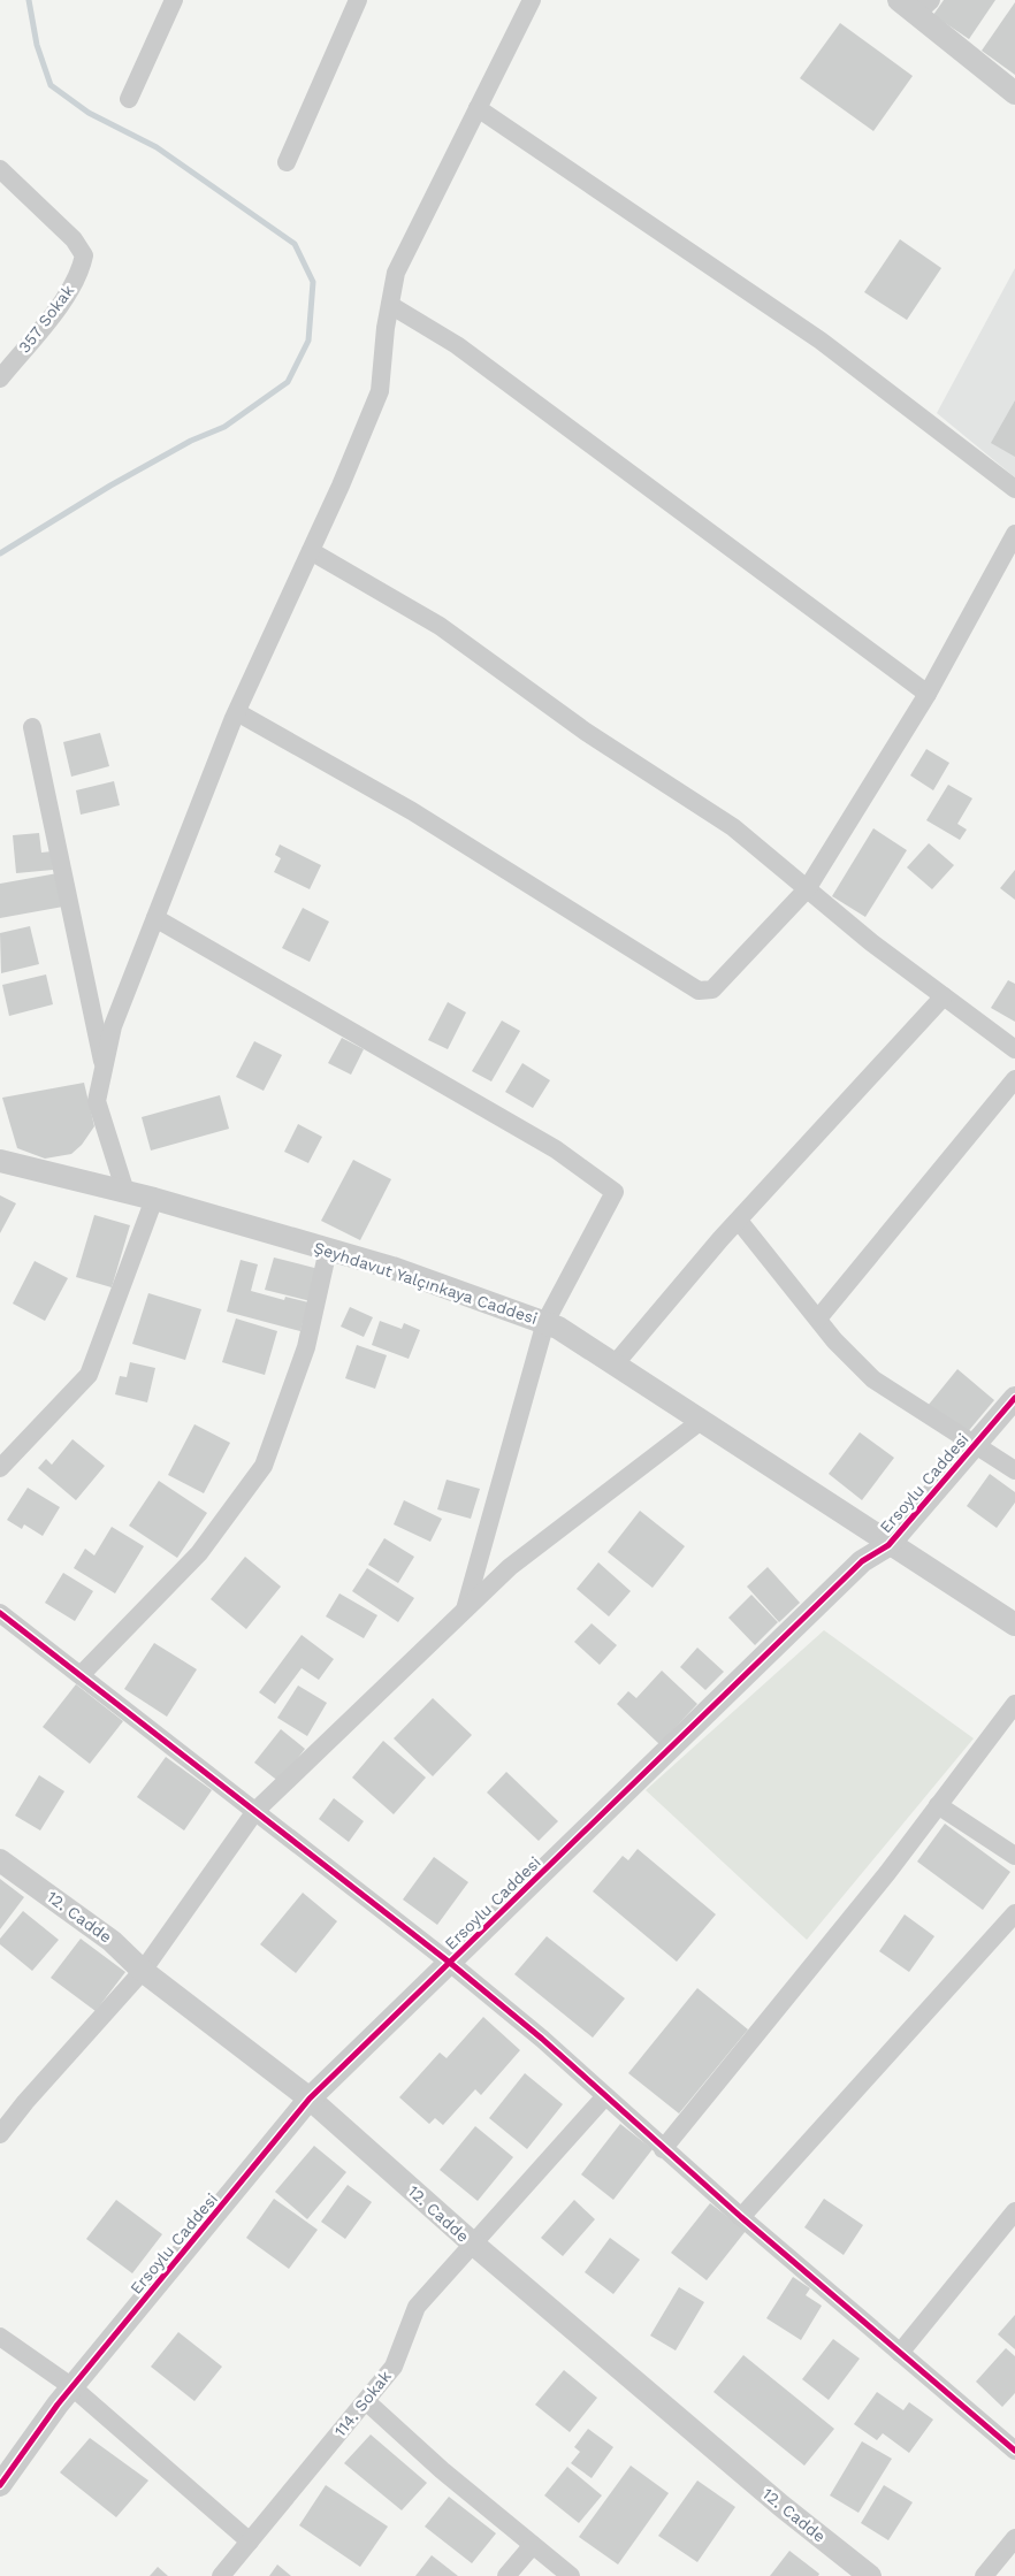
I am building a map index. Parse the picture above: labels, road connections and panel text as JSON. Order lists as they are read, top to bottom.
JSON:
{
  "streets": {
    "street": [
      "357 Sokak",
      "Şeyhdavut Yalçınkaya Caddesi",
      "Ersoylu Caddesi",
      "12. Cadde",
      "114. Sokak"
    ]
  },
  "crossings": [
    ["Şeyhdavut Yalçınkaya Caddesi", "Ersoylu Caddesi"],
    ["Ersoylu Caddesi", "12. Cadde"],
    ["12. Cadde", "114. Sokak"]
  ]
}
